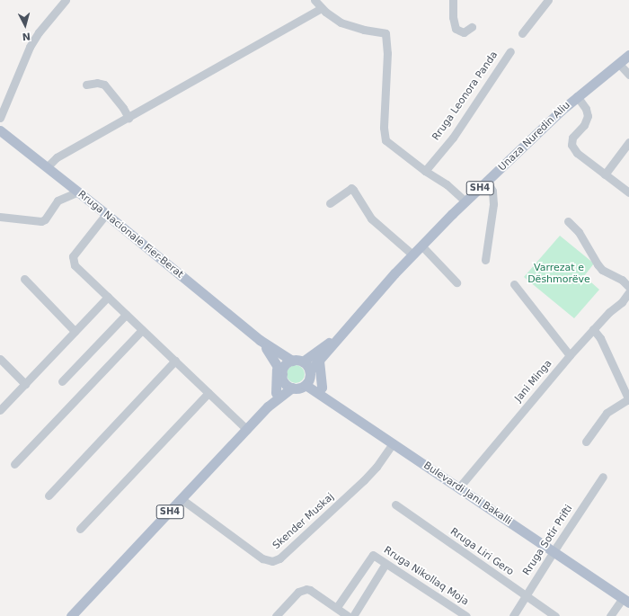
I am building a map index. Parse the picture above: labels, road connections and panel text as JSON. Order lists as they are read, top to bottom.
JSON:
{
  "streets": {
    "main road": [
      "Unaza Nuredin Aliu",
      "SH4",
      "Rruga Nacionale Fier-Berat",
      "Bulevardi Jani Bakalli"
    ],
    "street": [
      "Rruga Leonora Panda",
      "Jani Minga",
      "Skender Muskaj",
      "Rruga Sotir Prifti",
      "Rruga Liri Gero",
      "Rruga Nikollaq Moja"
    ]
  },
  "crossings": [
    ["Unaza Nuredin Aliu", "SH4"],
    ["Unaza Nuredin Aliu", "Rruga Nacionale Fier-Berat"],
    ["Unaza Nuredin Aliu", "Bulevardi Jani Bakalli"],
    ["SH4", "Rruga Nacionale Fier-Berat"],
    ["SH4", "Bulevardi Jani Bakalli"],
    ["SH4", "Skender Muskaj"],
    ["Rruga Nacionale Fier-Berat", "Bulevardi Jani Bakalli"],
    ["Jani Minga", "Bulevardi Jani Bakalli"],
    ["Bulevardi Jani Bakalli", "Skender Muskaj"],
    ["Bulevardi Jani Bakalli", "Rruga Sotir Prifti"],
    ["Rruga Sotir Prifti", "Rruga Liri Gero"]
  ],
  "parks": ["Varrezat e Dëshmorëve"],
  "north": "bottom"
}
